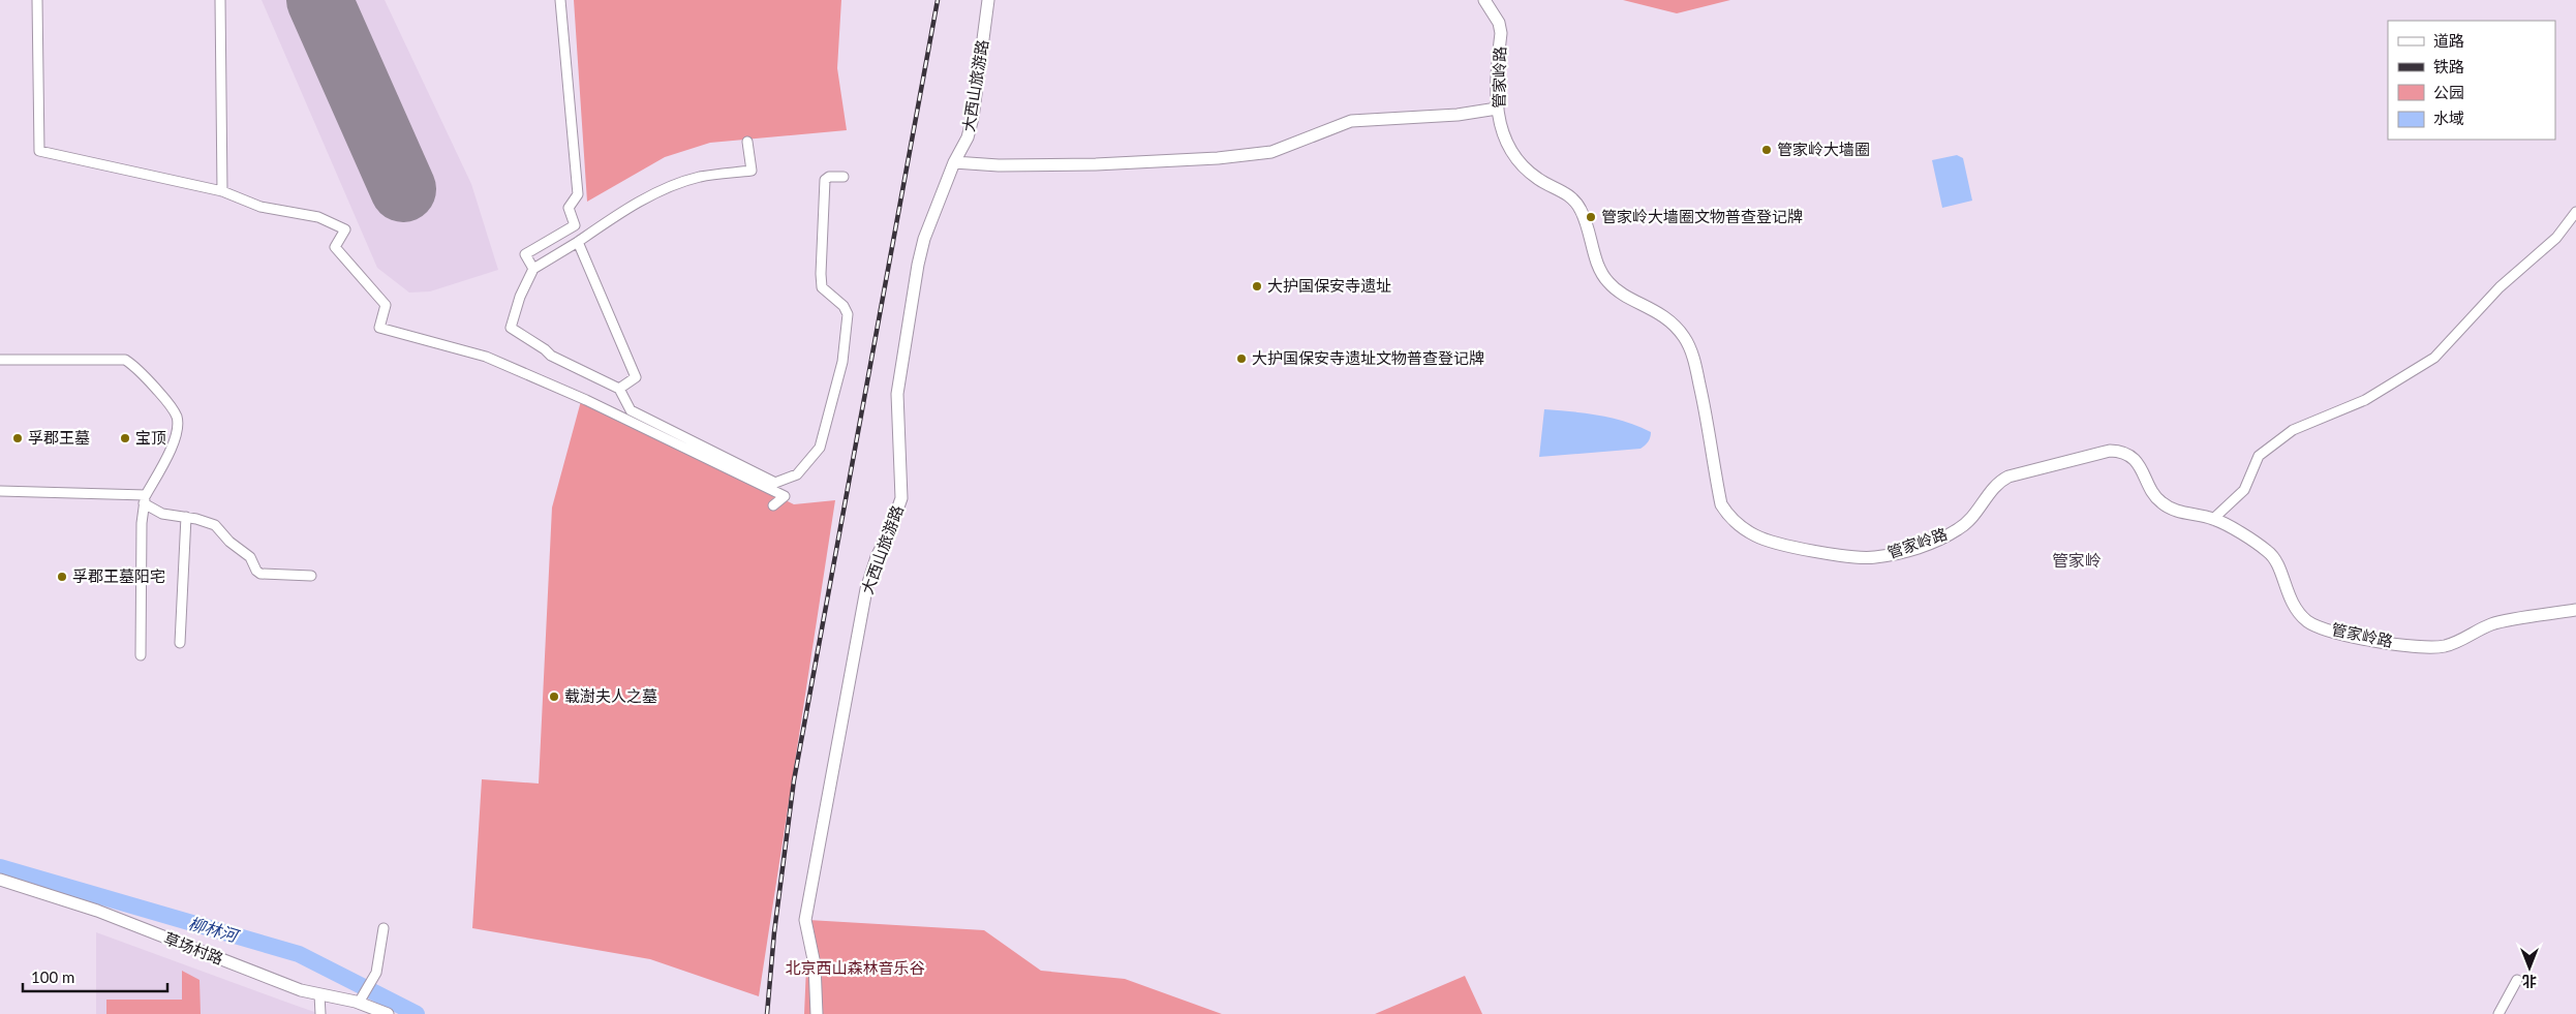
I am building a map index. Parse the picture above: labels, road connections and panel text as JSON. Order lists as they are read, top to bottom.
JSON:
{
  "streets": {
    "street": ["管家岭路", "大西山旅游路", "草场村路"]
  },
  "districts": ["管家岭"],
  "water": ["柳林河"],
  "parks": ["北京西山森林音乐谷"],
  "places": [
    "管家岭大墙圈",
    "管家岭大墙圈文物普查登记牌",
    "大护国保安寺遗址",
    "大护国保安寺遗址文物普查登记牌",
    "孚郡王墓",
    "宝顶",
    "孚郡王墓阳宅",
    "载澍夫人之墓"
  ],
  "legend": [
    "道路",
    "铁路",
    "公园",
    "水域"
  ],
  "scale_bar": "100 m",
  "north": "bottom"
}
